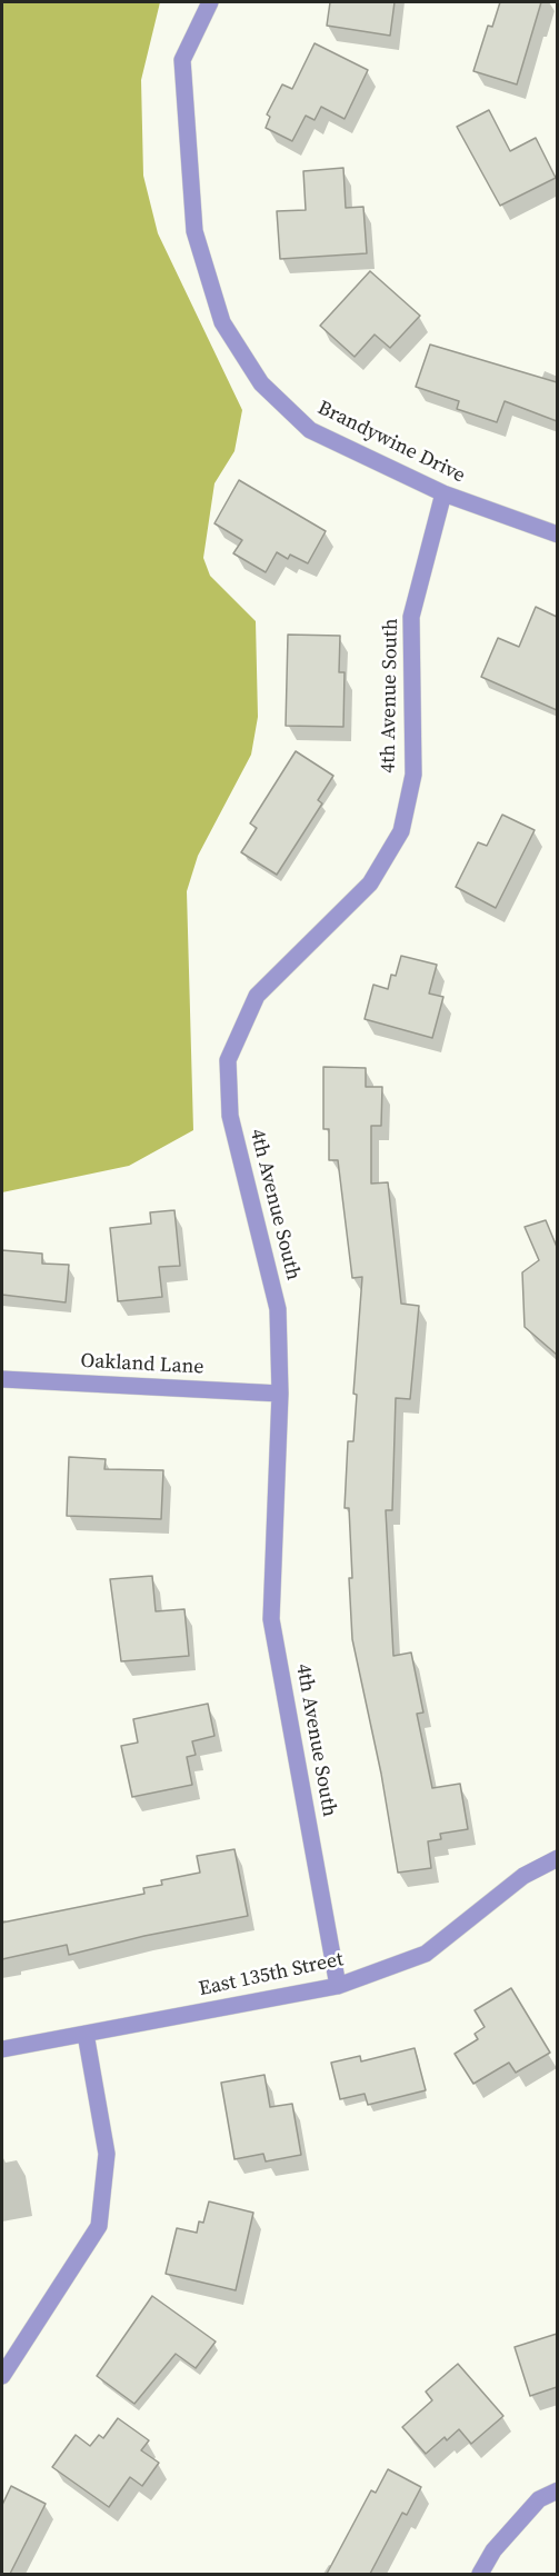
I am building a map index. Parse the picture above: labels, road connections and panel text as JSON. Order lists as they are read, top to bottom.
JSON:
{
  "streets": {
    "street": [
      "Brandywine Drive",
      "4th Avenue South",
      "Oakland Lane",
      "East 135th Street"
    ]
  },
  "crossings": [
    ["Brandywine Drive", "4th Avenue South"],
    ["4th Avenue South", "Oakland Lane"],
    ["4th Avenue South", "East 135th Street"]
  ]
}
